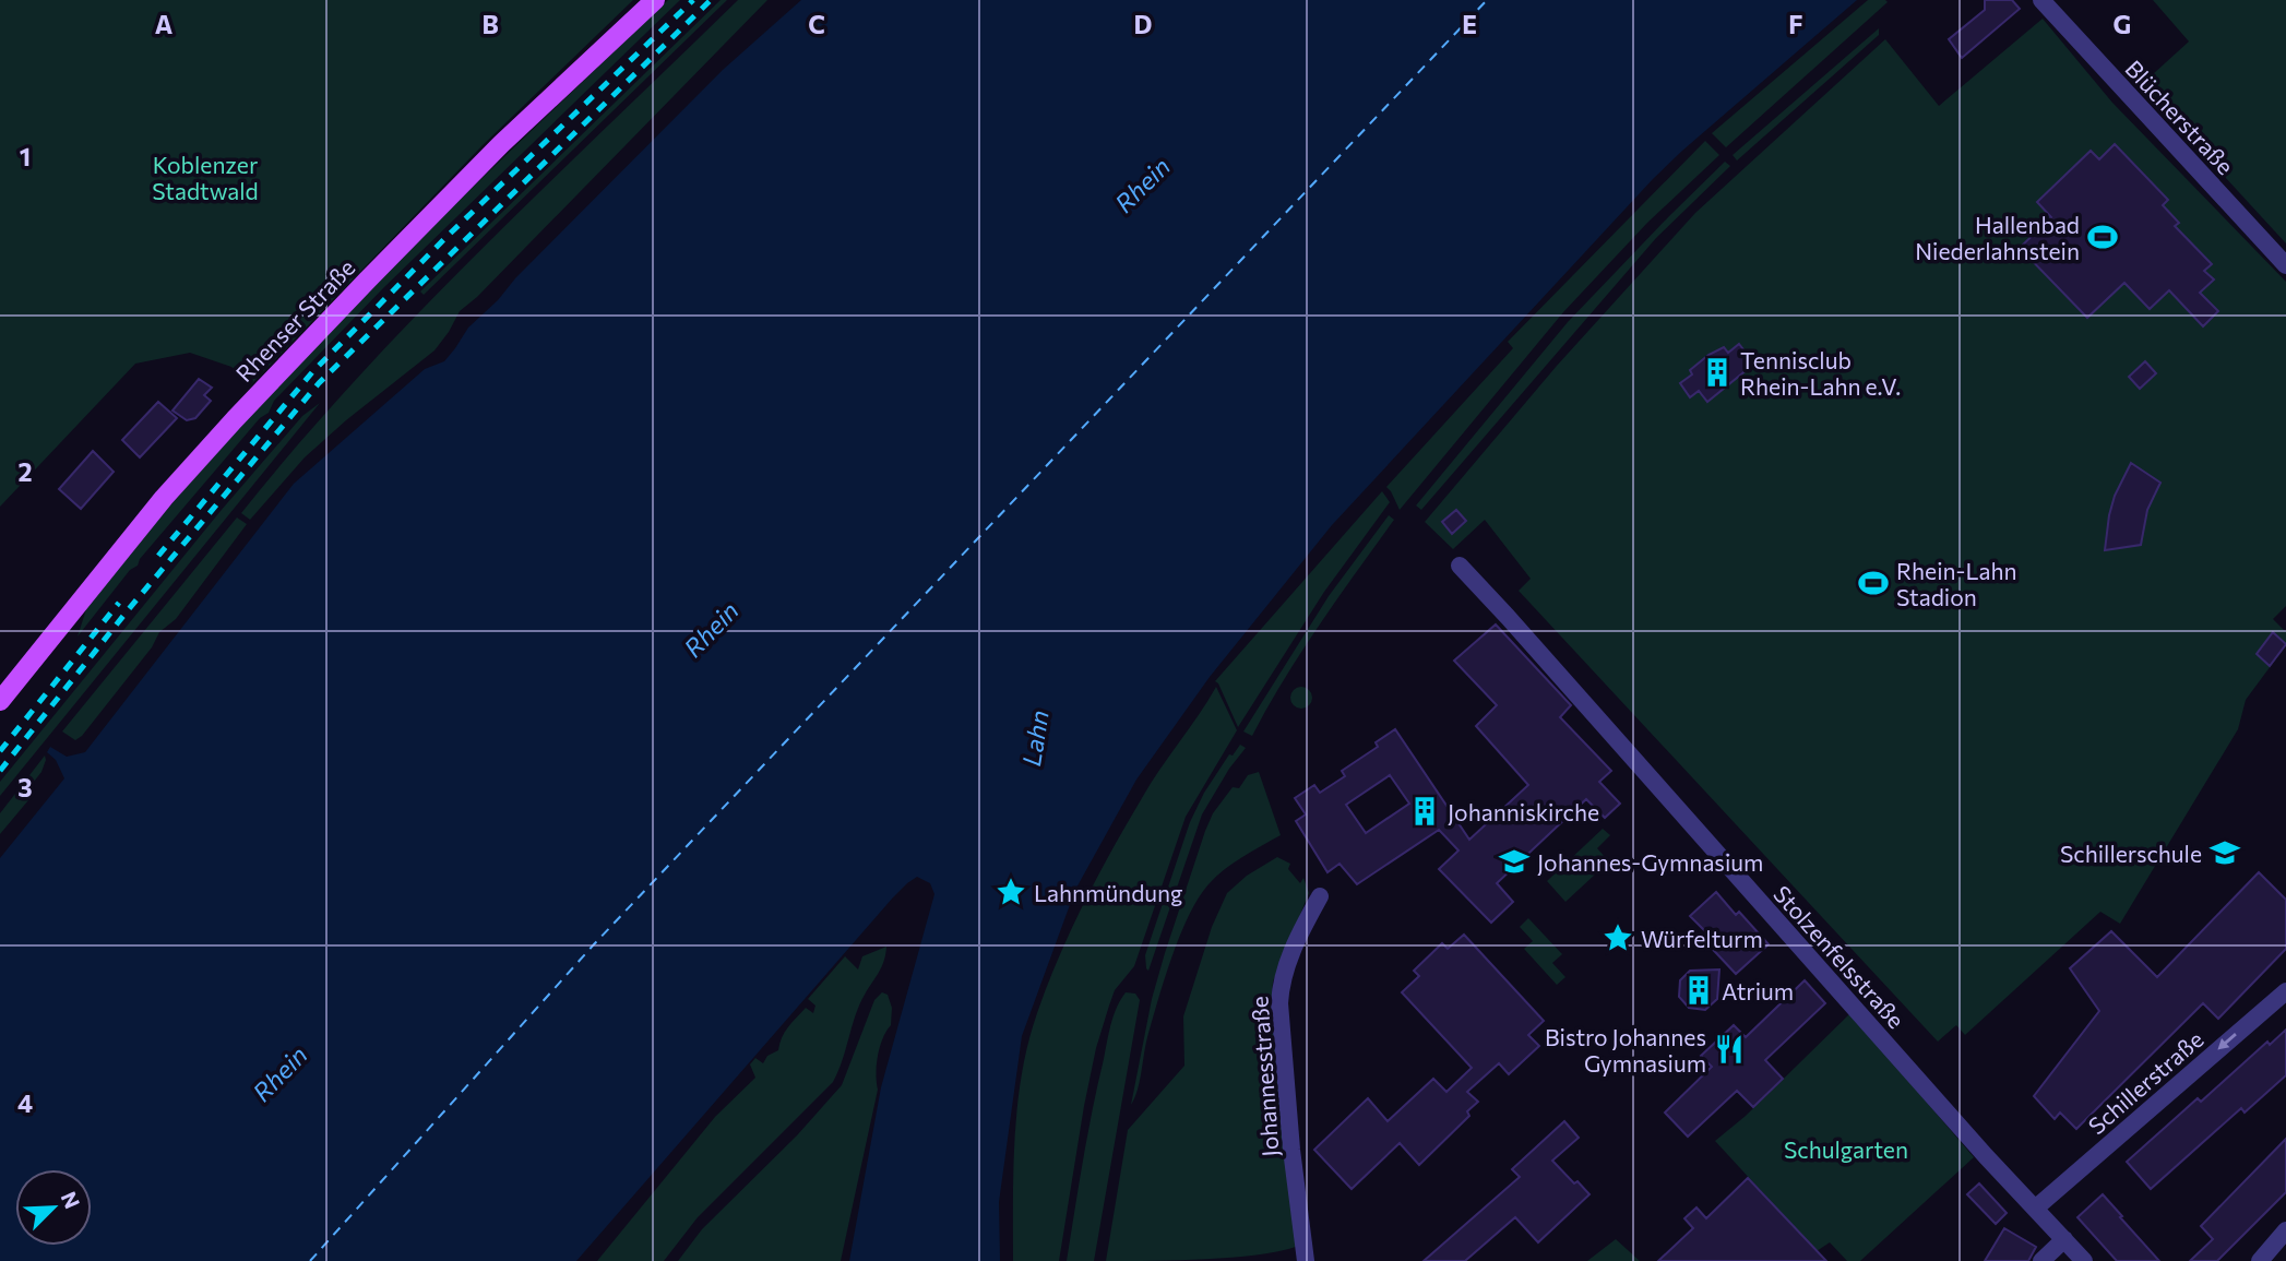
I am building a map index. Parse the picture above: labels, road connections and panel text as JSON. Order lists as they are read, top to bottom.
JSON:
{
  "streets": {
    "main road": ["Rhenser Straße"],
    "street": [
      "Blücherstraße",
      "Stolzenfelsstraße",
      "Johannesstraße",
      "Schillerstraße"
    ]
  },
  "crossings": [
    ["Stolzenfelsstraße", "Schillerstraße"]
  ],
  "one_way": ["Schillerstraße"],
  "water": ["Rhein", "Lahn"],
  "parks": ["Koblenzer Stadtwald", "Schulgarten"],
  "places": {
    "sports": ["Hallenbad Niederlahnstein", "Rhein-Lahn Stadion"],
    "building": ["Tennisclub Rhein-Lahn e.V.", "Johanniskirche", "Atrium"],
    "school or university": ["Schillerschule", "Johannes-Gymnasium"],
    "place": ["Lahnmündung", "Würfelturm"],
    "restaurant": ["Bistro Johannes Gymnasium"]
  },
  "north": "top right",
  "grid": {
    "columns": [
      "A",
      "B",
      "C",
      "D",
      "E",
      "F",
      "G"
    ],
    "rows": [
      "1",
      "2",
      "3",
      "4"
    ]
  }
}
